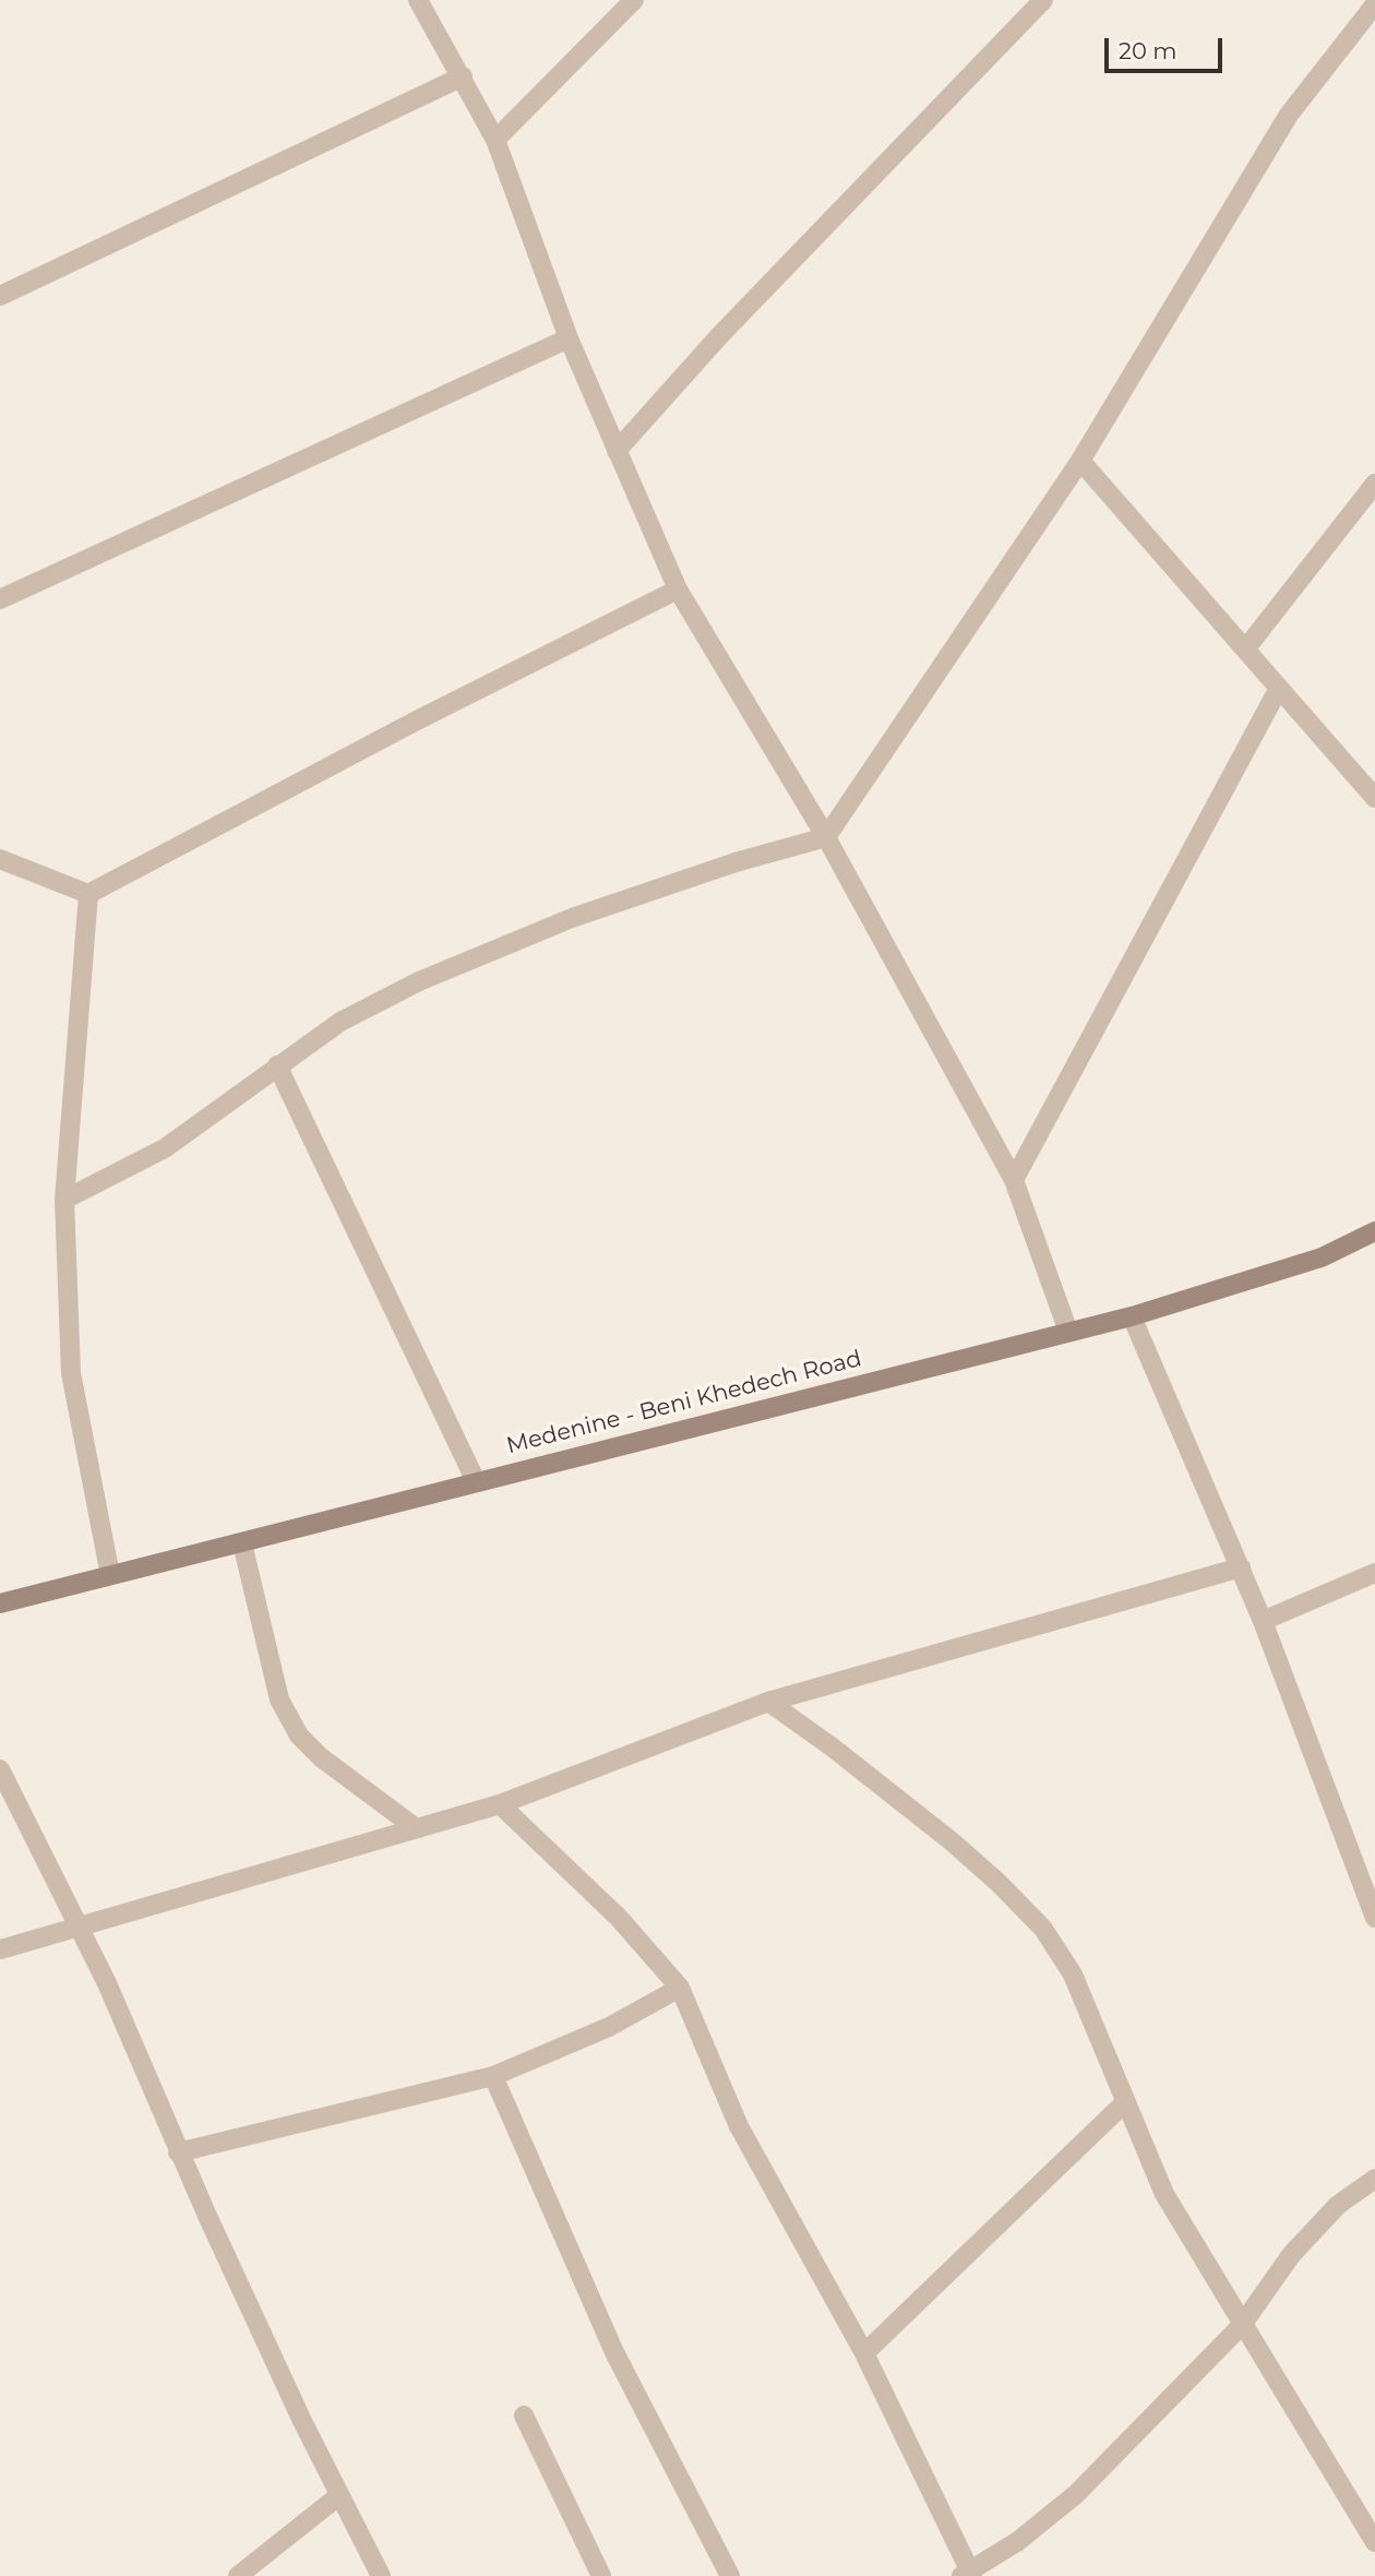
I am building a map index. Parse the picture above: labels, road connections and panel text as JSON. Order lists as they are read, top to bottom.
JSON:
{
  "streets": {
    "main road": ["Medenine - Beni Khedech Road"]
  },
  "scale_bar": "20 m"
}
